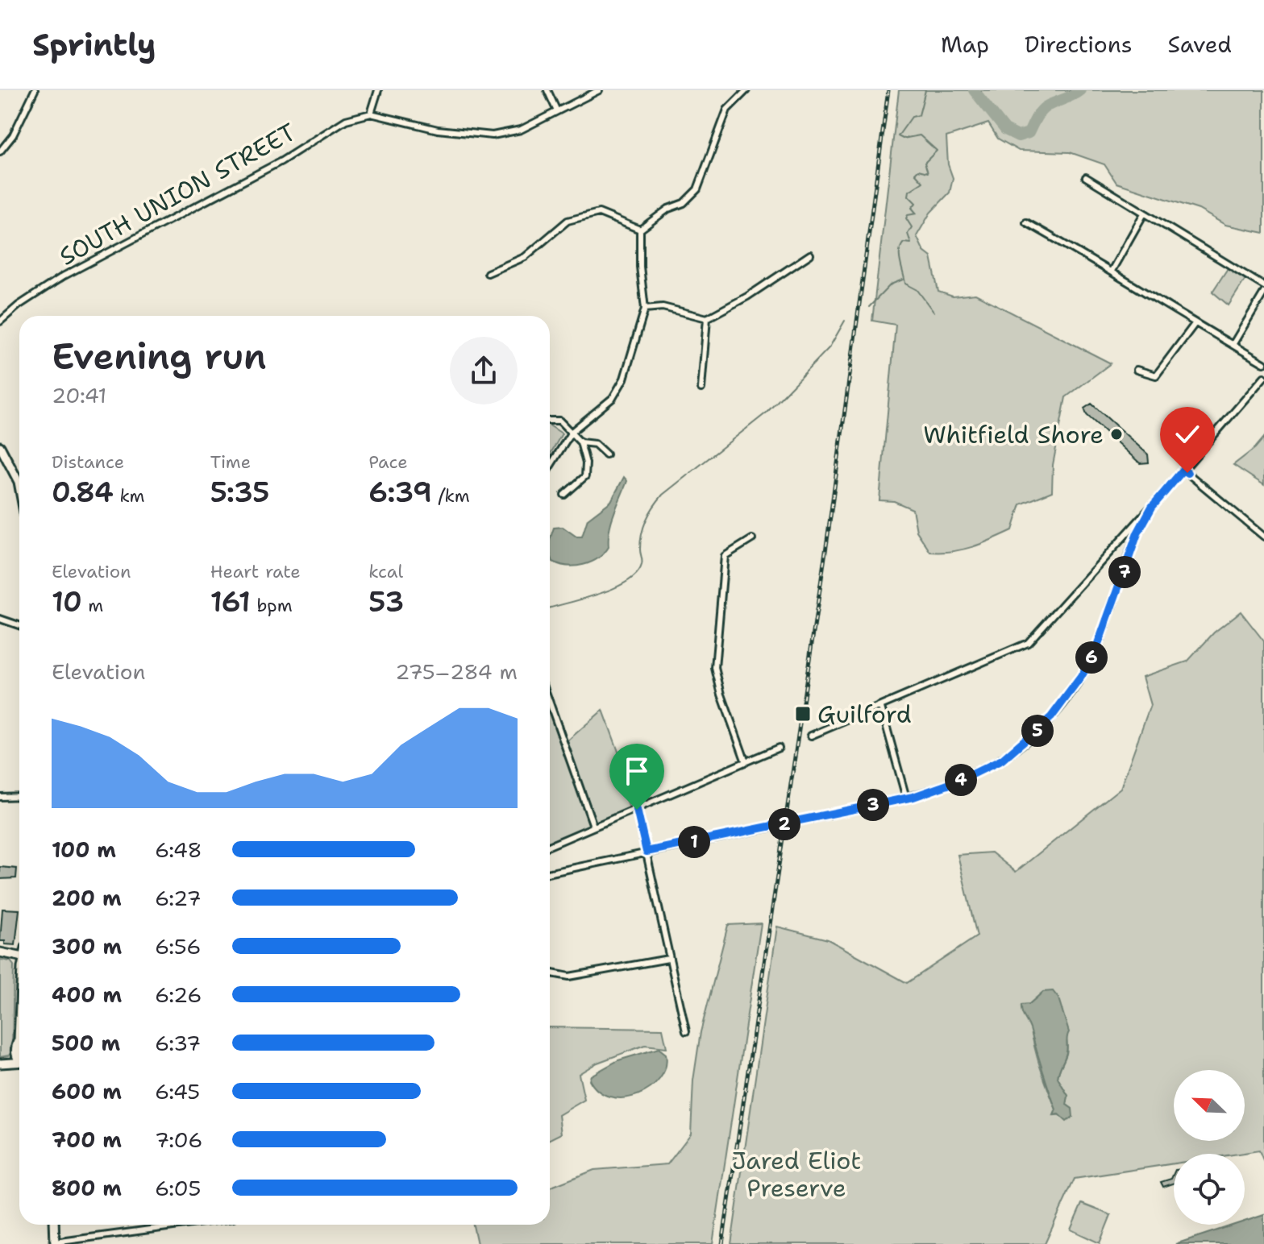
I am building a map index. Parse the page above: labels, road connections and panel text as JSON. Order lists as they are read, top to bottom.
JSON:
{
  "streets": {
    "street": ["SOUTH UNION STREET"]
  },
  "parks": ["Jared Eliot Preserve"],
  "places": {
    "other": ["Whitfield Shore"],
    "transit": ["Guilford"]
  },
  "north": "top left",
  "page": {
    "header": "Sprintly",
    "nav": ["Map", "Directions", "Saved"],
    "heading": ["Evening run", "20:41"],
    "stats": [
      ["Distance", "0.84 km"],
      ["Time", "5:35"],
      ["Pace", "6:39 /km"],
      ["Elevation", "10 m"],
      ["Heart rate", "161 bpm"],
      ["kcal", "53"]
    ],
    "pins": [
      "7",
      "6",
      "5",
      "4",
      "3",
      "2",
      "1"
    ],
    "chart": ["Elevation", "275–284 m"],
    "list": [
      {
        "name": "100 m",
        "note": "6:48"
      },
      {
        "name": "200 m",
        "note": "6:27"
      },
      {
        "name": "300 m",
        "note": "6:56"
      },
      {
        "name": "400 m",
        "note": "6:26"
      },
      {
        "name": "500 m",
        "note": "6:37"
      },
      {
        "name": "600 m",
        "note": "6:45"
      },
      {
        "name": "700 m",
        "note": "7:06"
      },
      {
        "name": "800 m",
        "note": "6:05"
      }
    ]
  }
}
